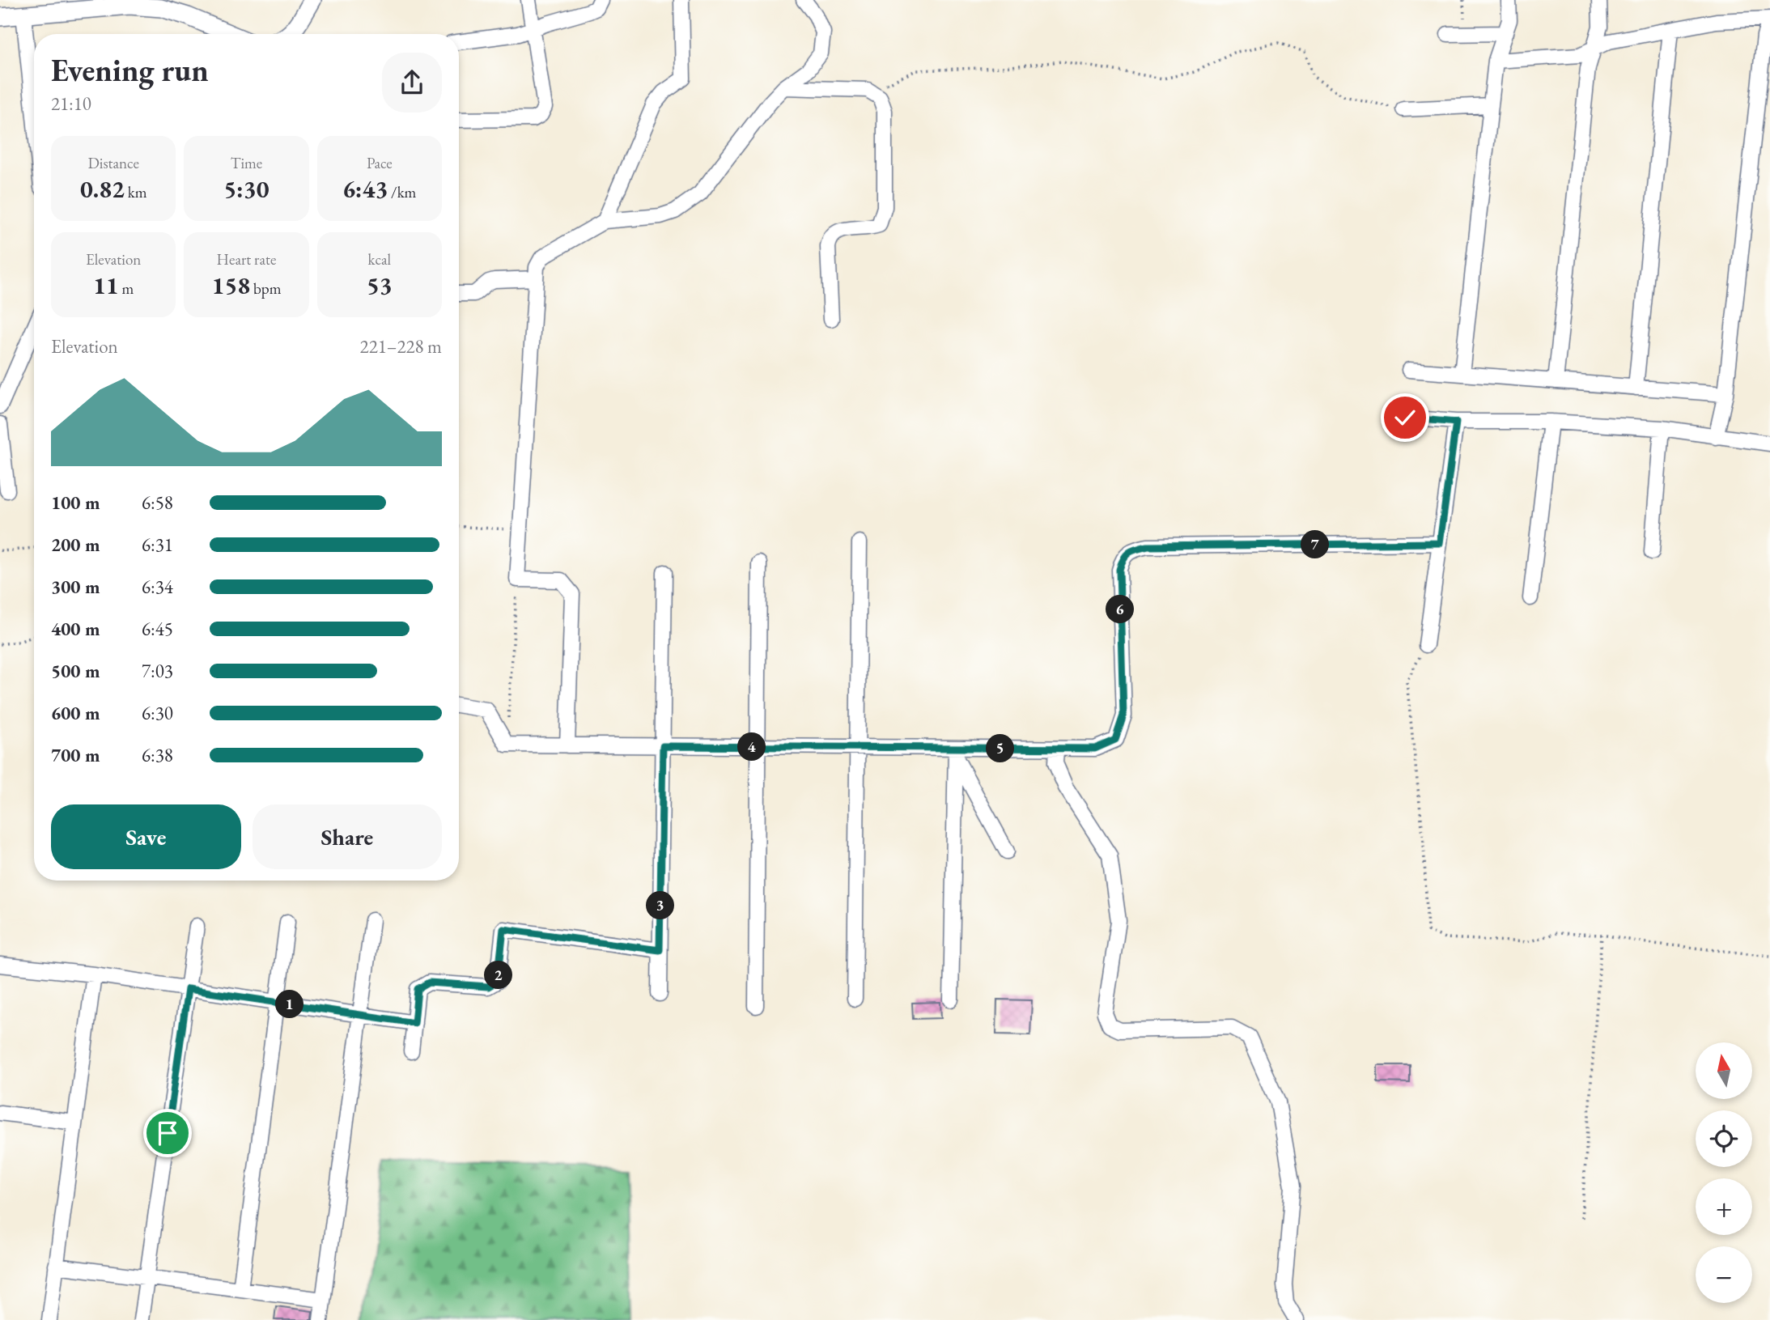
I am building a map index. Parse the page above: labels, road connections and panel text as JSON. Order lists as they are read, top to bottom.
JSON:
{
  "north": "top",
  "page": {
    "heading": ["Evening run", "21:10"],
    "stats": [
      ["Distance", "0.82 km"],
      ["Time", "5:30"],
      ["Pace", "6:43 /km"],
      ["Elevation", "11 m"],
      ["Heart rate", "158 bpm"],
      ["kcal", "53"]
    ],
    "chart": ["Elevation", "221–228 m"],
    "list": [
      {
        "name": "100 m",
        "note": "6:58"
      },
      {
        "name": "200 m",
        "note": "6:31"
      },
      {
        "name": "300 m",
        "note": "6:34"
      },
      {
        "name": "400 m",
        "note": "6:45"
      },
      {
        "name": "500 m",
        "note": "7:03"
      },
      {
        "name": "600 m",
        "note": "6:30"
      },
      {
        "name": "700 m",
        "note": "6:38"
      }
    ],
    "pins": [
      "7",
      "6",
      "4",
      "5",
      "3",
      "2",
      "1"
    ],
    "buttons": ["Save", "Share"],
    "map_buttons": ["+", "−"]
  }
}
